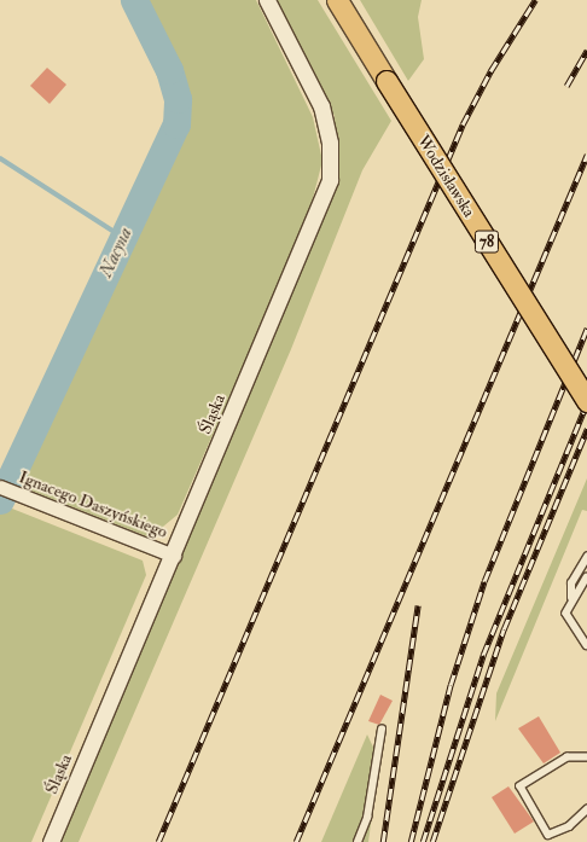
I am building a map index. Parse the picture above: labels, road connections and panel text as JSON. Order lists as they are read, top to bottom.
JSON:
{
  "streets": {
    "main road": ["Wodzisławska", "78"],
    "street": ["Śląska", "Ignacego Daszyńskiego"]
  },
  "crossings": [
    ["Śląska", "Ignacego Daszyńskiego"]
  ],
  "water": ["Nacyna"]
}
